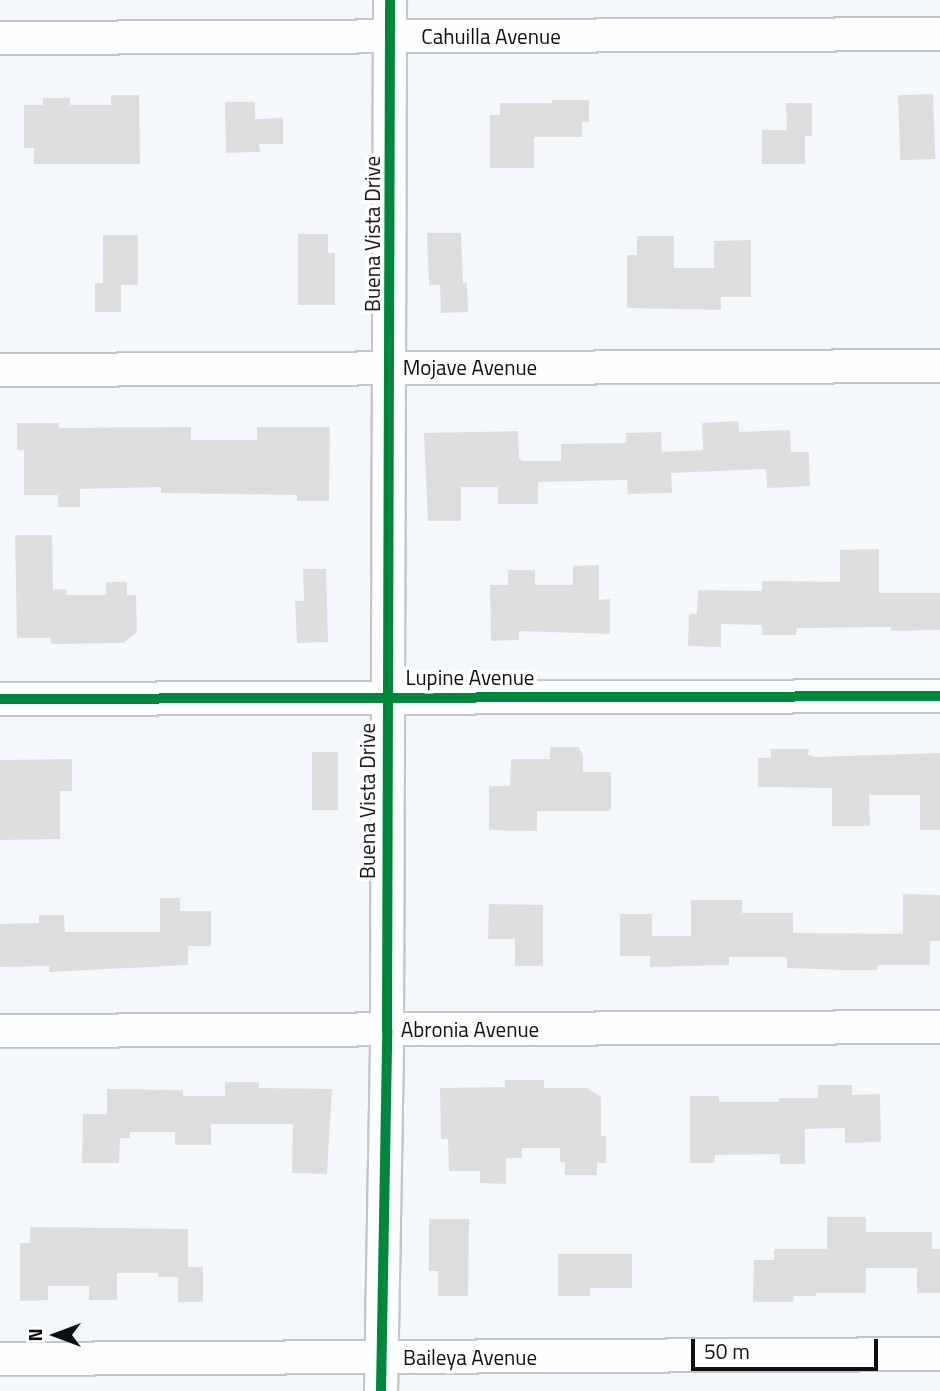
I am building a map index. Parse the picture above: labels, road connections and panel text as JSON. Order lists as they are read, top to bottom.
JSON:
{
  "streets": {
    "street": [
      "Cahuilla Avenue",
      "Buena Vista Drive",
      "Mojave Avenue",
      "Lupine Avenue",
      "Abronia Avenue",
      "Baileya Avenue"
    ]
  },
  "crossings": [
    ["Cahuilla Avenue", "Buena Vista Drive"],
    ["Buena Vista Drive", "Mojave Avenue"],
    ["Buena Vista Drive", "Lupine Avenue"],
    ["Buena Vista Drive", "Abronia Avenue"],
    ["Buena Vista Drive", "Baileya Avenue"]
  ],
  "scale_bar": "50 m",
  "north": "left"
}
